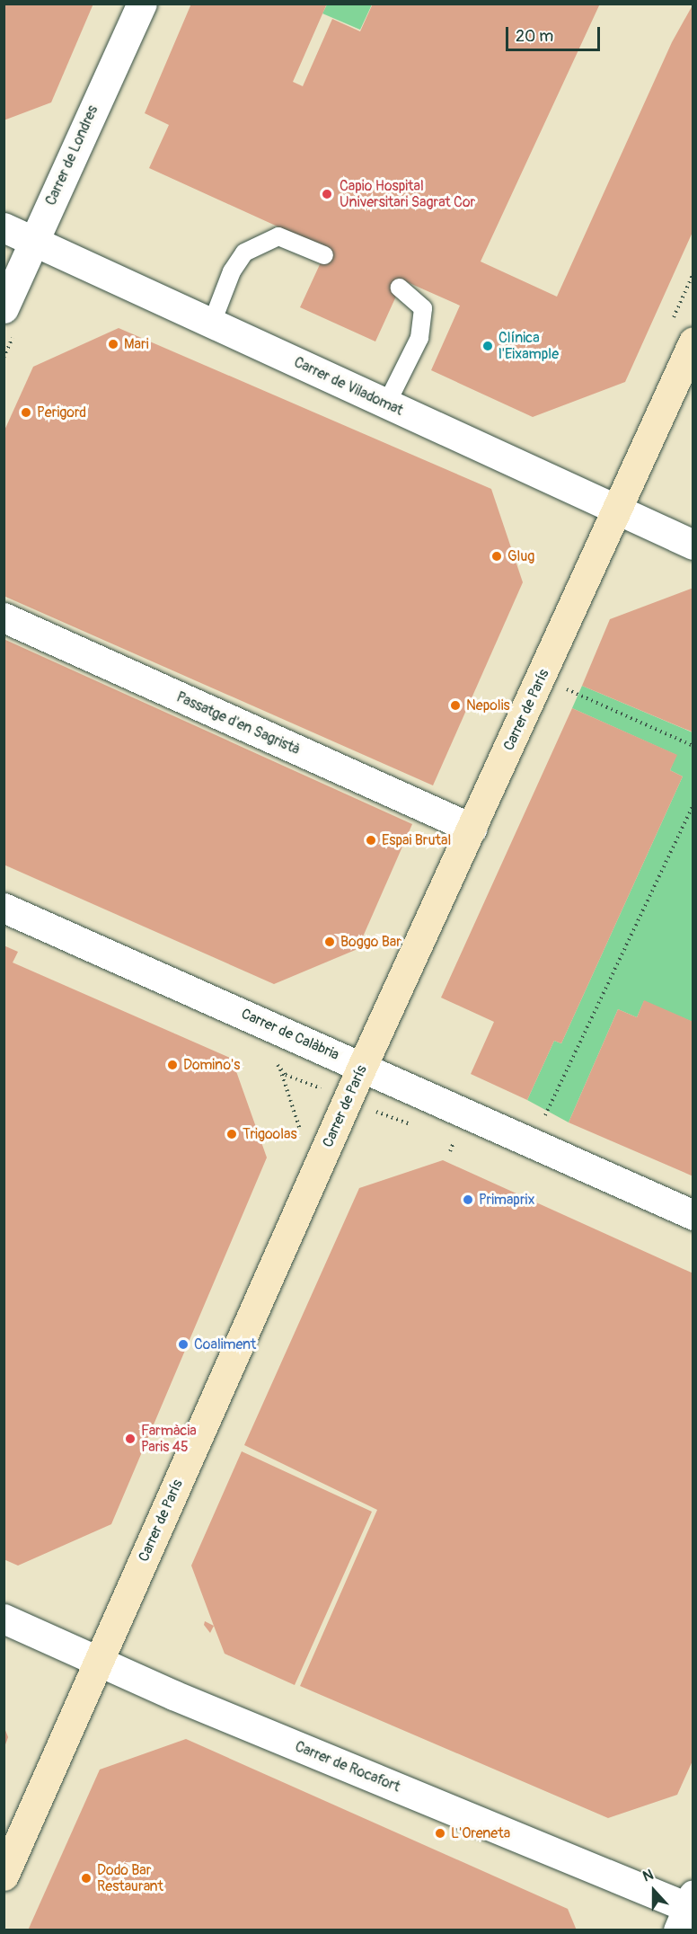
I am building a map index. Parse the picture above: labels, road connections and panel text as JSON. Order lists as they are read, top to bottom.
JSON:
{
  "streets": {
    "main road": ["Carrer de París"],
    "street": [
      "Carrer de Londres",
      "Carrer de Viladomat",
      "Passatge d'en Sagristà",
      "Carrer de Calàbria",
      "Carrer de Rocafort"
    ]
  },
  "crossings": [
    ["Carrer de Londres", "Carrer de Viladomat"],
    ["Carrer de Viladomat", "Carrer de París"],
    ["Carrer de París", "Passatge d'en Sagristà"],
    ["Carrer de París", "Carrer de Calàbria"],
    ["Carrer de París", "Carrer de Rocafort"]
  ],
  "places": [
    "Capio Hospital Universitari Sagrat Cor",
    "Mari",
    "Clínica l'Eixample",
    "Perigord",
    "Glug",
    "Nepolis",
    "Espai Brutal",
    "Boggo Bar",
    "Domino's",
    "Trigoolas",
    "Primaprix",
    "Coaliment",
    "Farmàcia Paris 45",
    "L'Oreneta",
    "Dodo Bar Restaurant"
  ],
  "scale_bar": "20 m",
  "north": "top"
}
